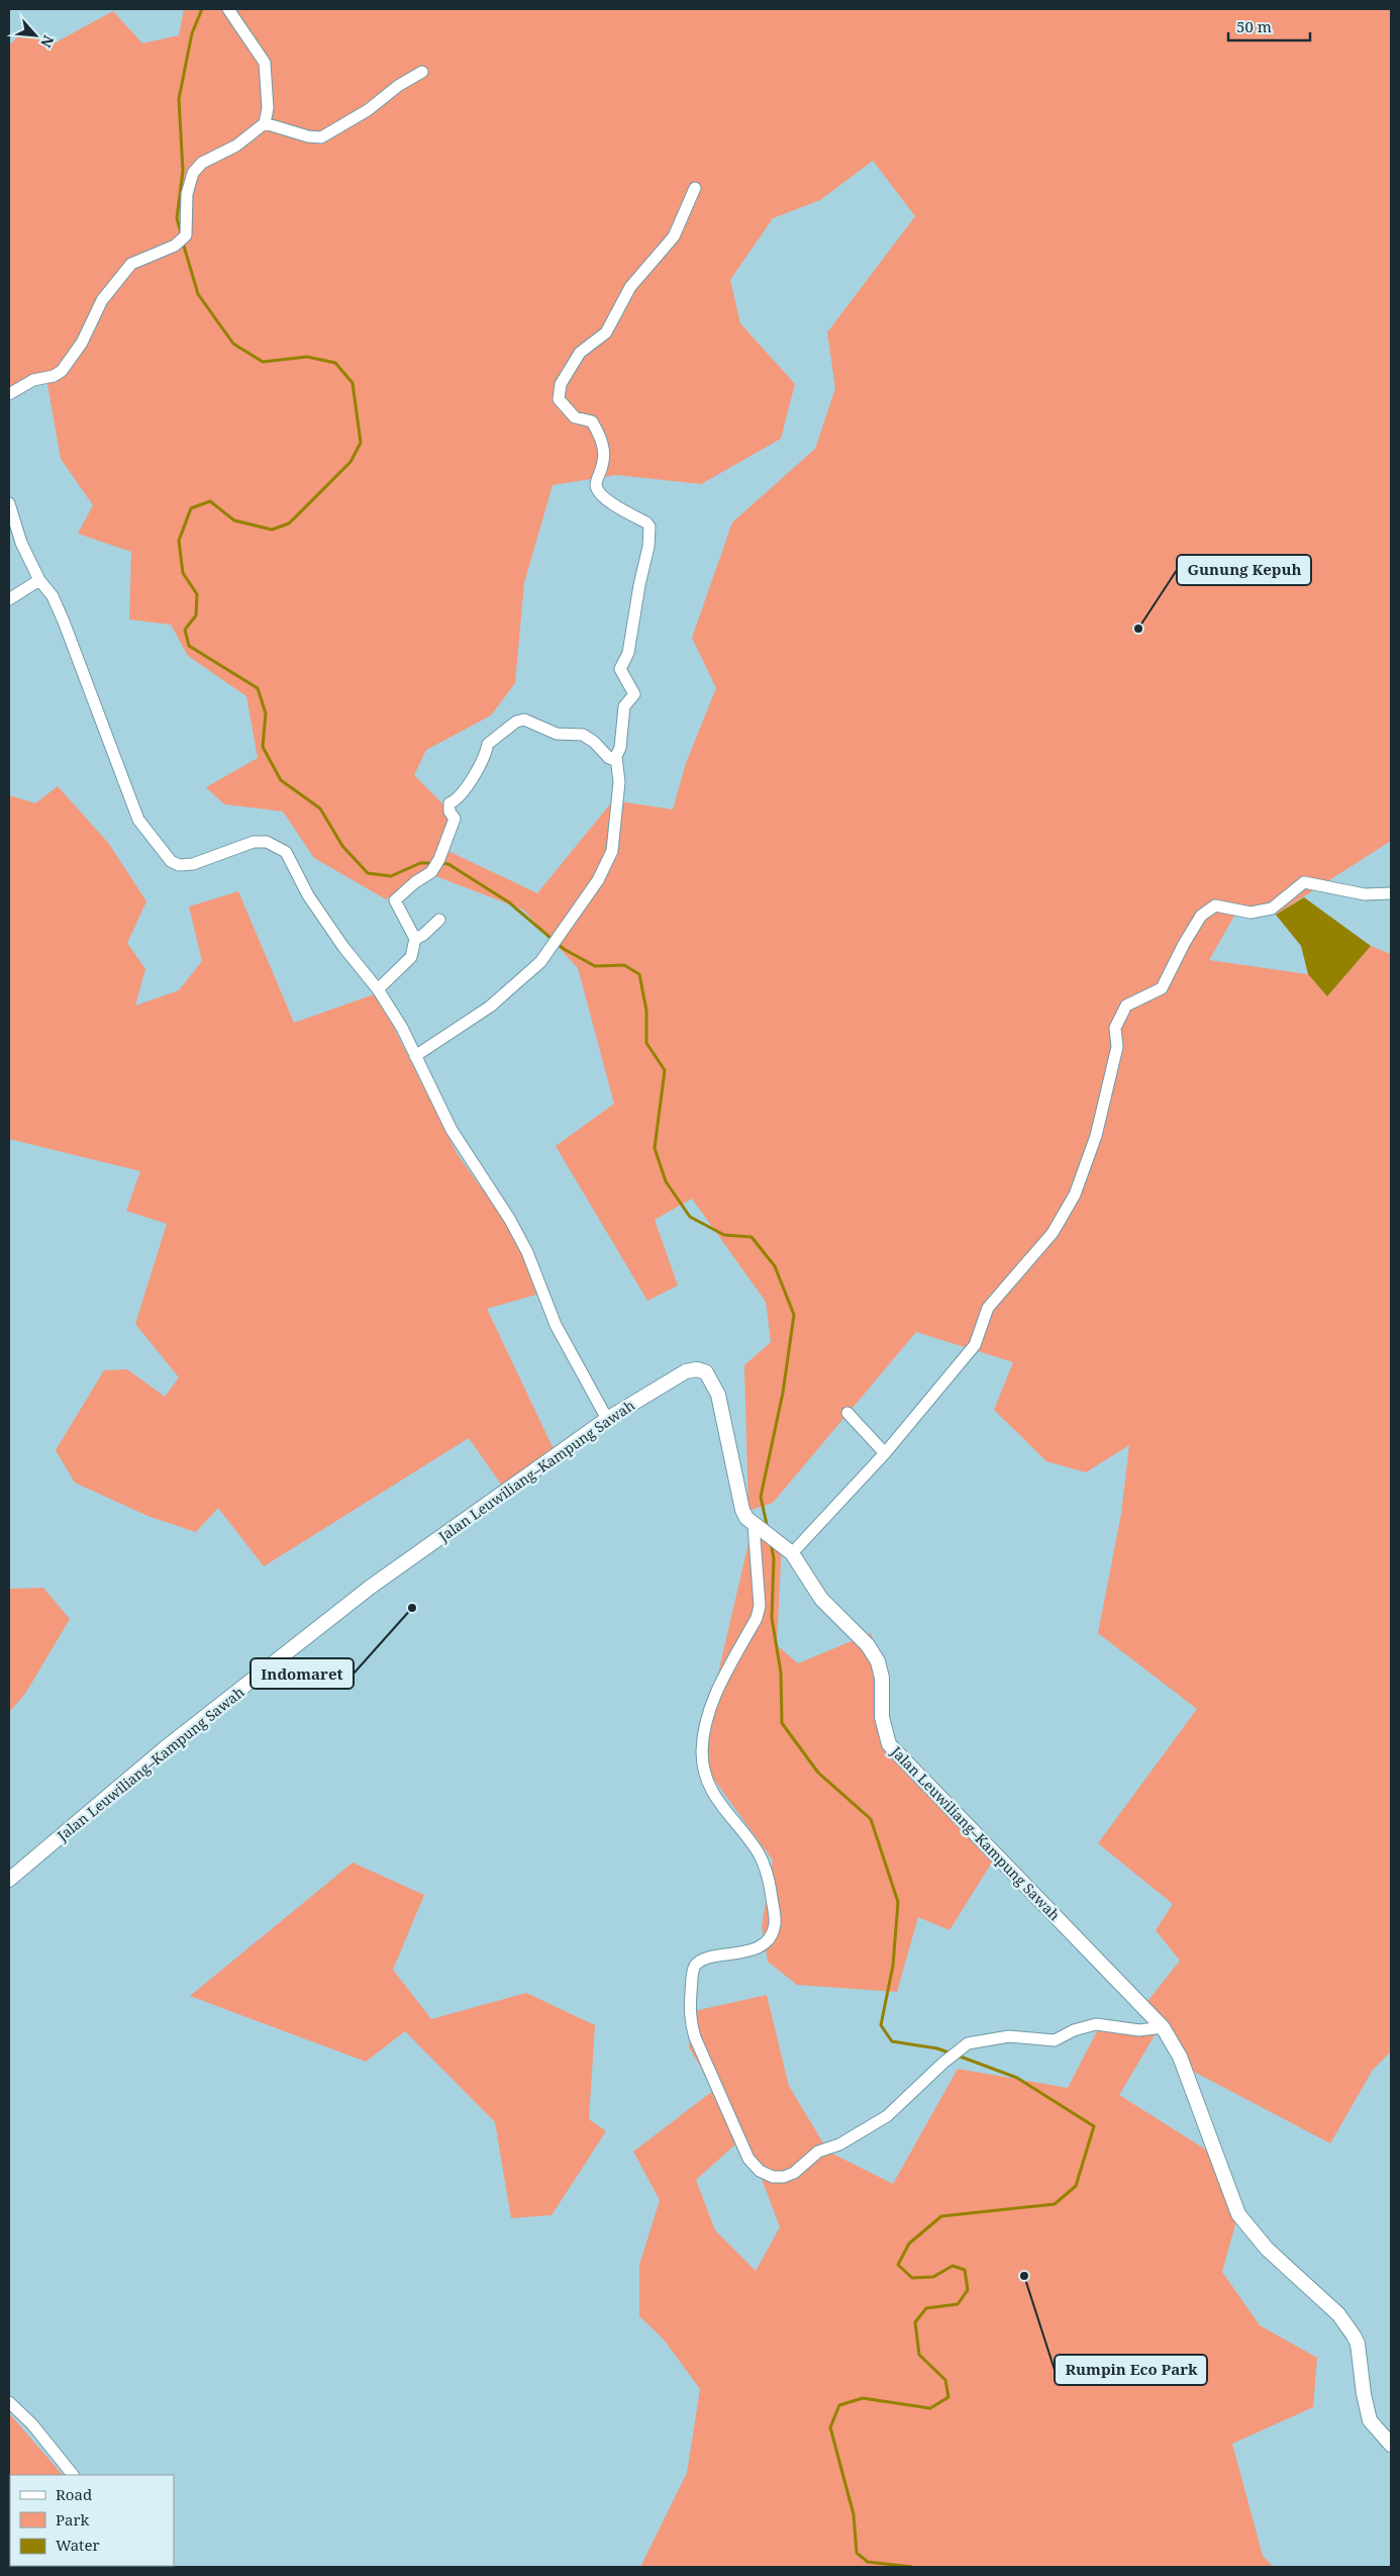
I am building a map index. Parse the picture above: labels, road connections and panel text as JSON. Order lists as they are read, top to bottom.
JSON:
{
  "streets": {
    "main road": ["Jalan Leuwiliang–Kampung Sawah"]
  },
  "places": ["Gunung Kepuh", "Indomaret", "Rumpin Eco Park"],
  "legend": ["Road", "Park", "Water"],
  "scale_bar": "50 m",
  "north": "bottom right"
}
